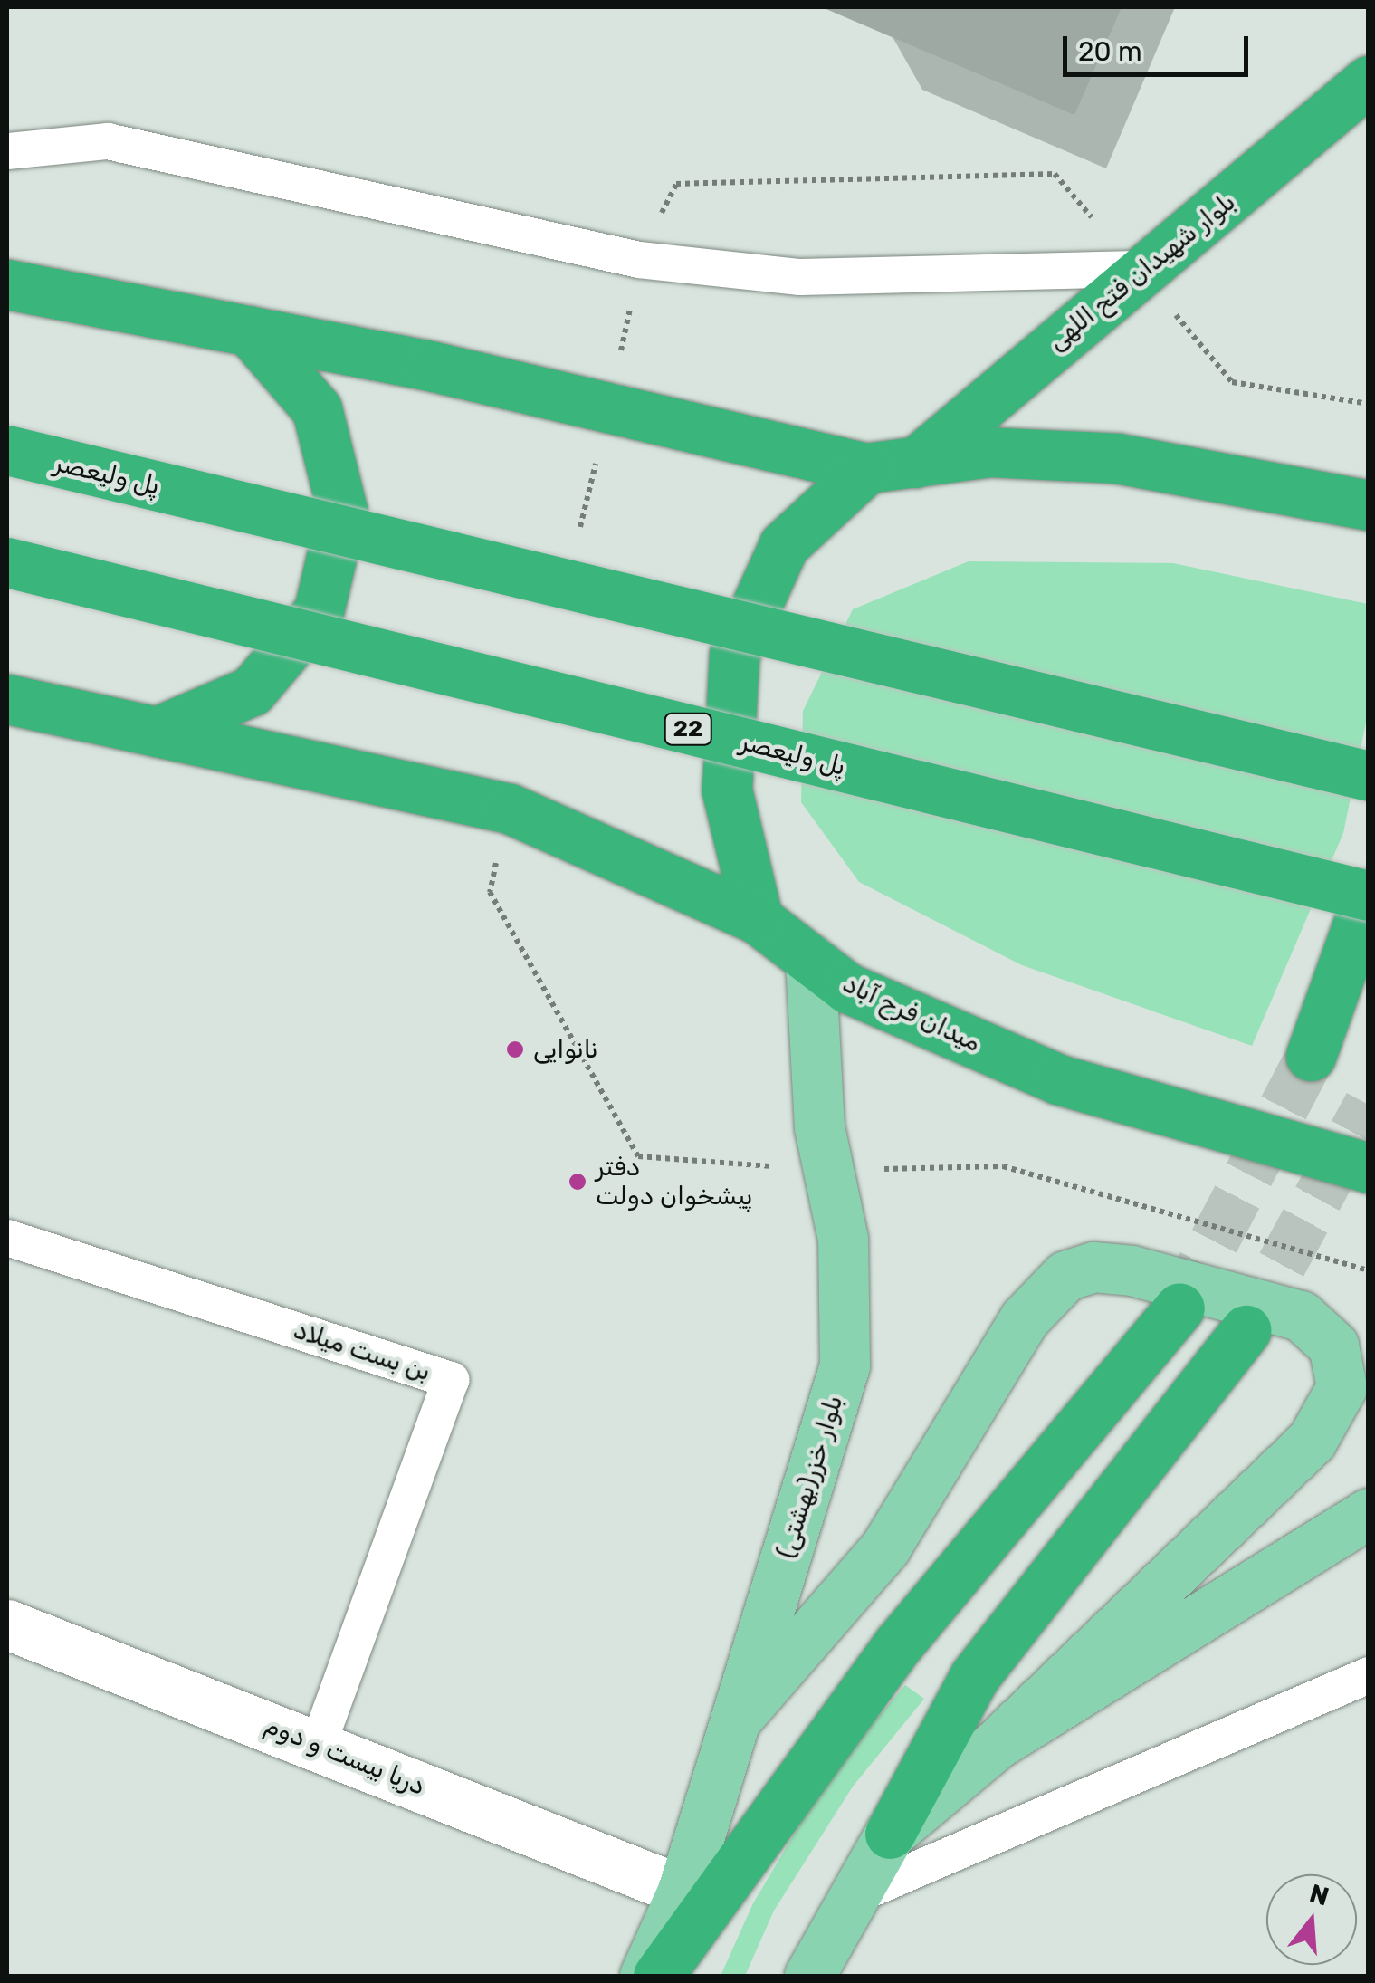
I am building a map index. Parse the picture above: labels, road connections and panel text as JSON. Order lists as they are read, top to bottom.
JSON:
{
  "streets": {
    "highway": [
      "بلوار شهیدان فتح اللهی",
      "پل ولیعصر",
      "22",
      "میدان فرح آباد"
    ],
    "main road": ["بلوار خزر(بهشتی)"],
    "street": ["دریا بیست و دوم"],
    "lane": ["بن بست میلاد"]
  },
  "crossings": [
    ["میدان فرح آباد", "بلوار خزر(بهشتی)"],
    ["بن بست میلاد", "دریا بیست و دوم"],
    ["بلوار خزر(بهشتی)", "دریا بیست و دوم"]
  ],
  "places": ["نانوایی", "دفتر پیشخوان دولت"],
  "scale_bar": "20 m",
  "north": "top"
}
